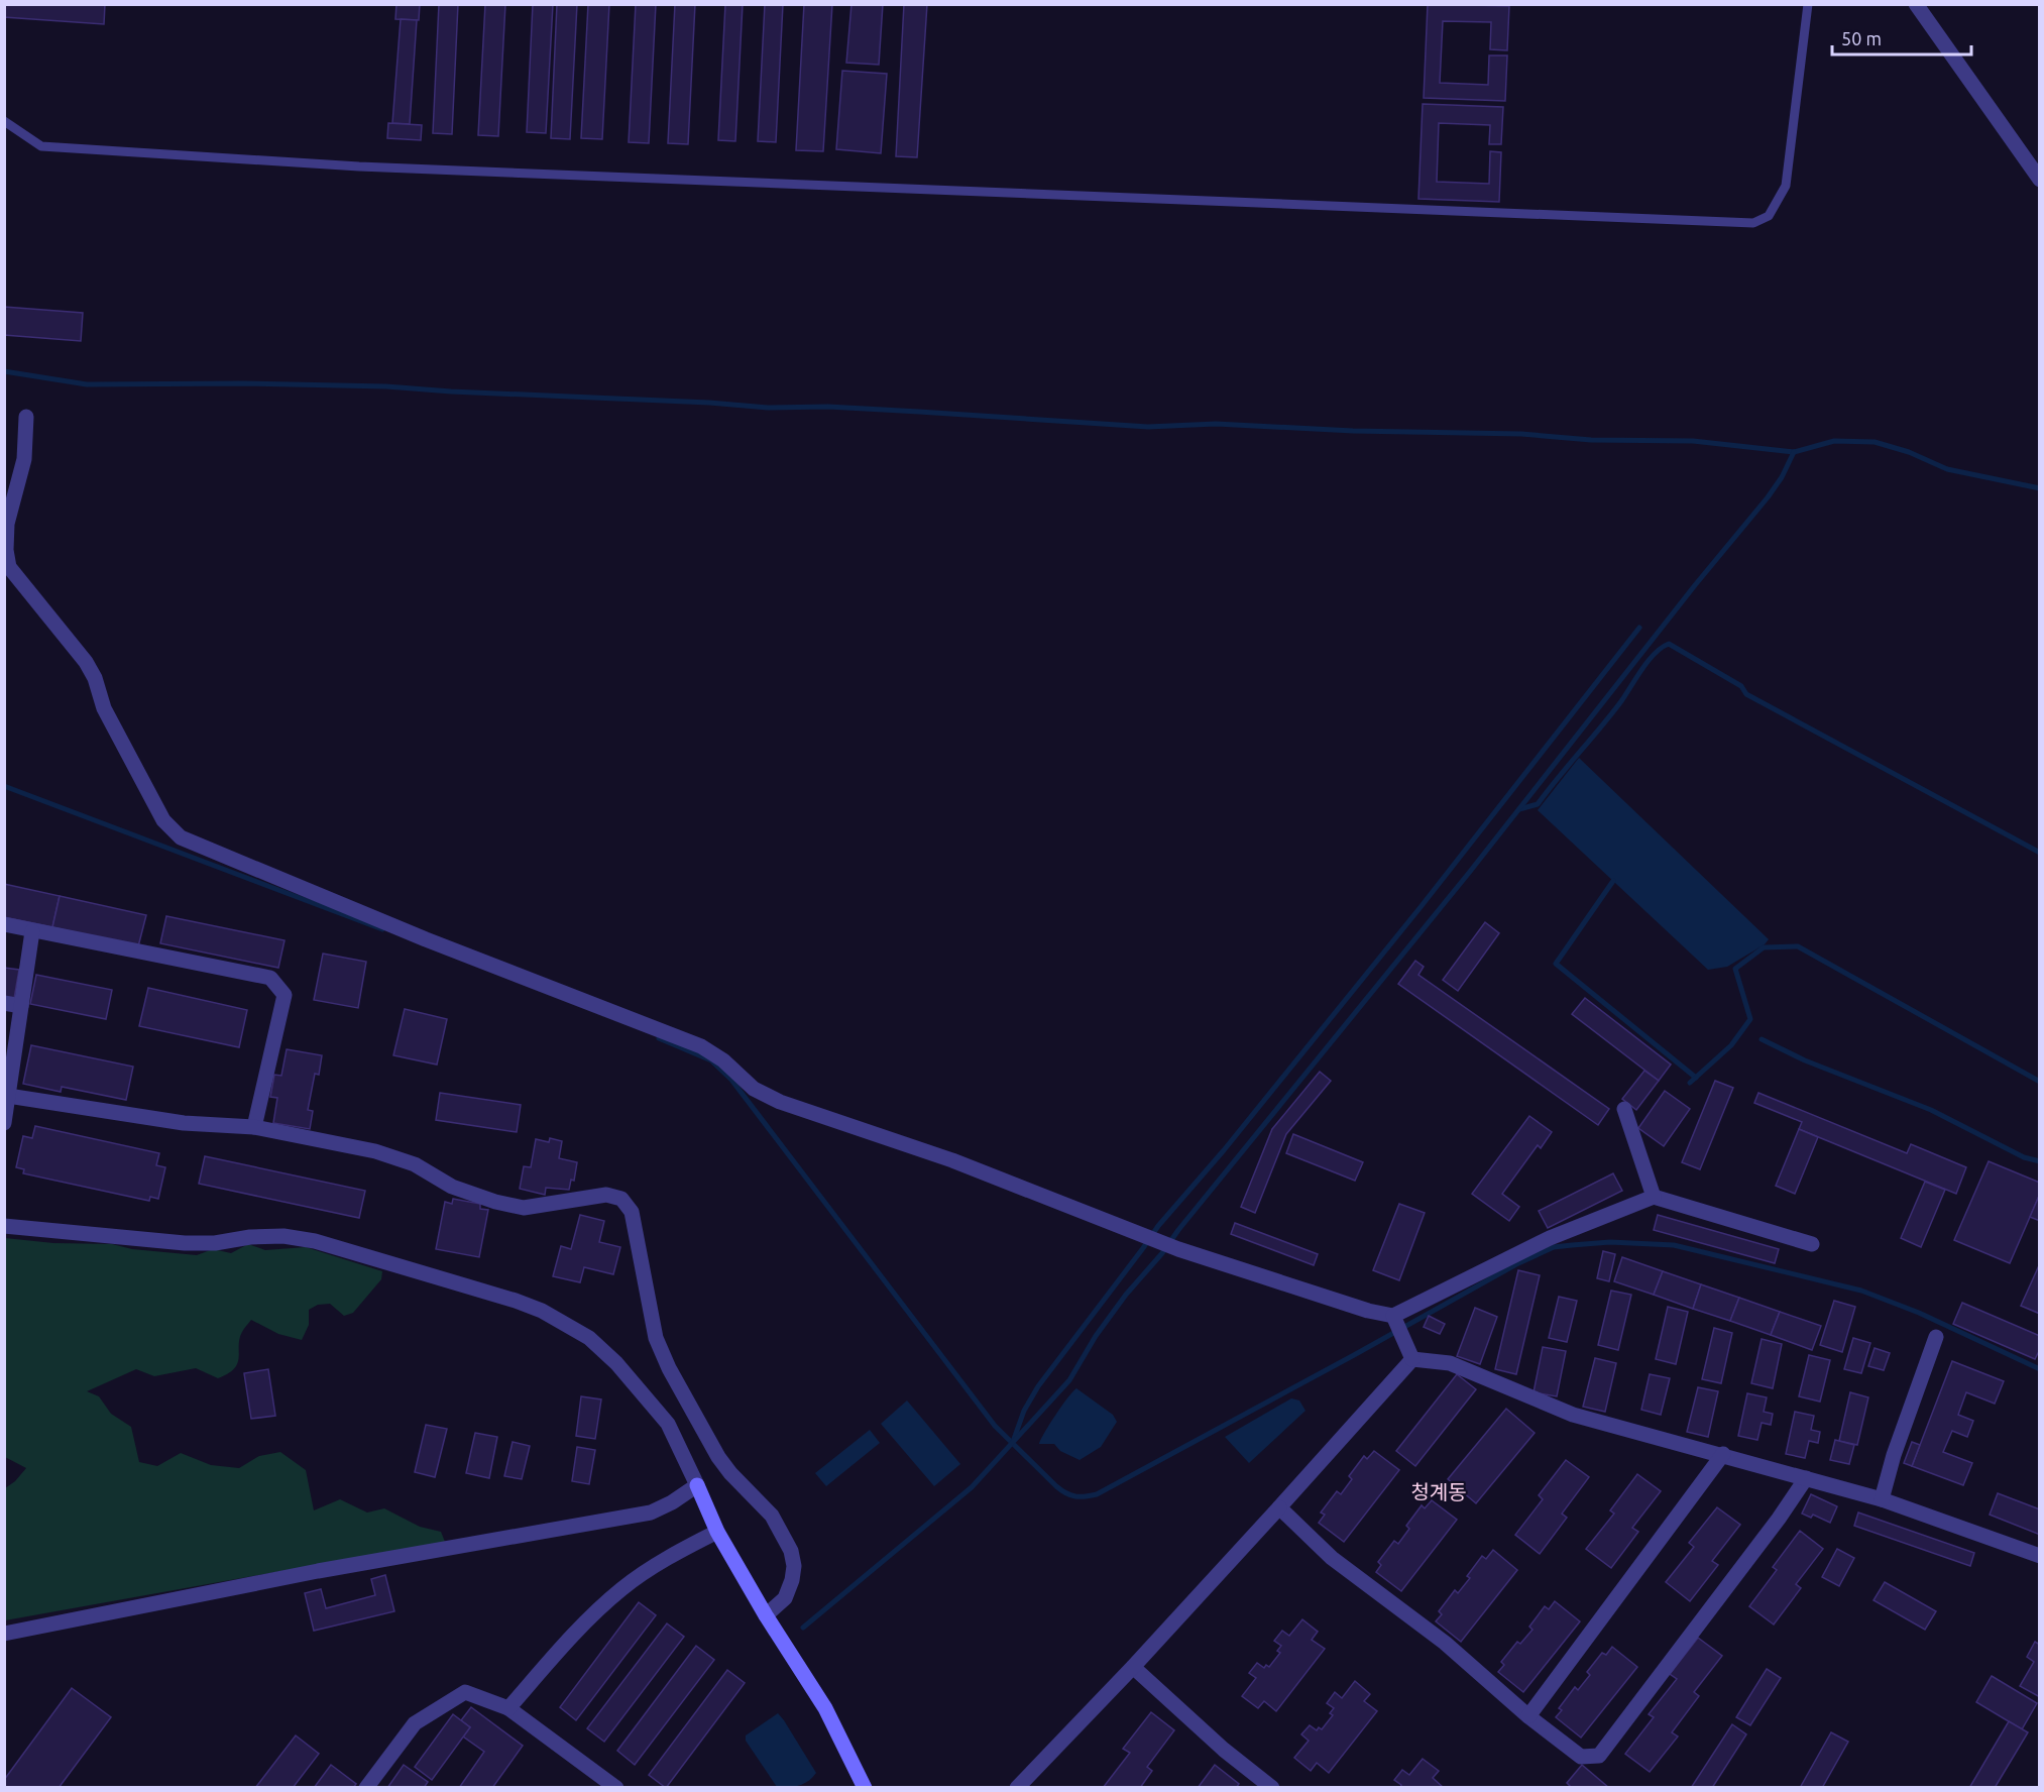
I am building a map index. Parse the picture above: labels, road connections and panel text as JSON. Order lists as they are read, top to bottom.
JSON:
{
  "districts": ["청계동"],
  "scale_bar": "50 m"
}
